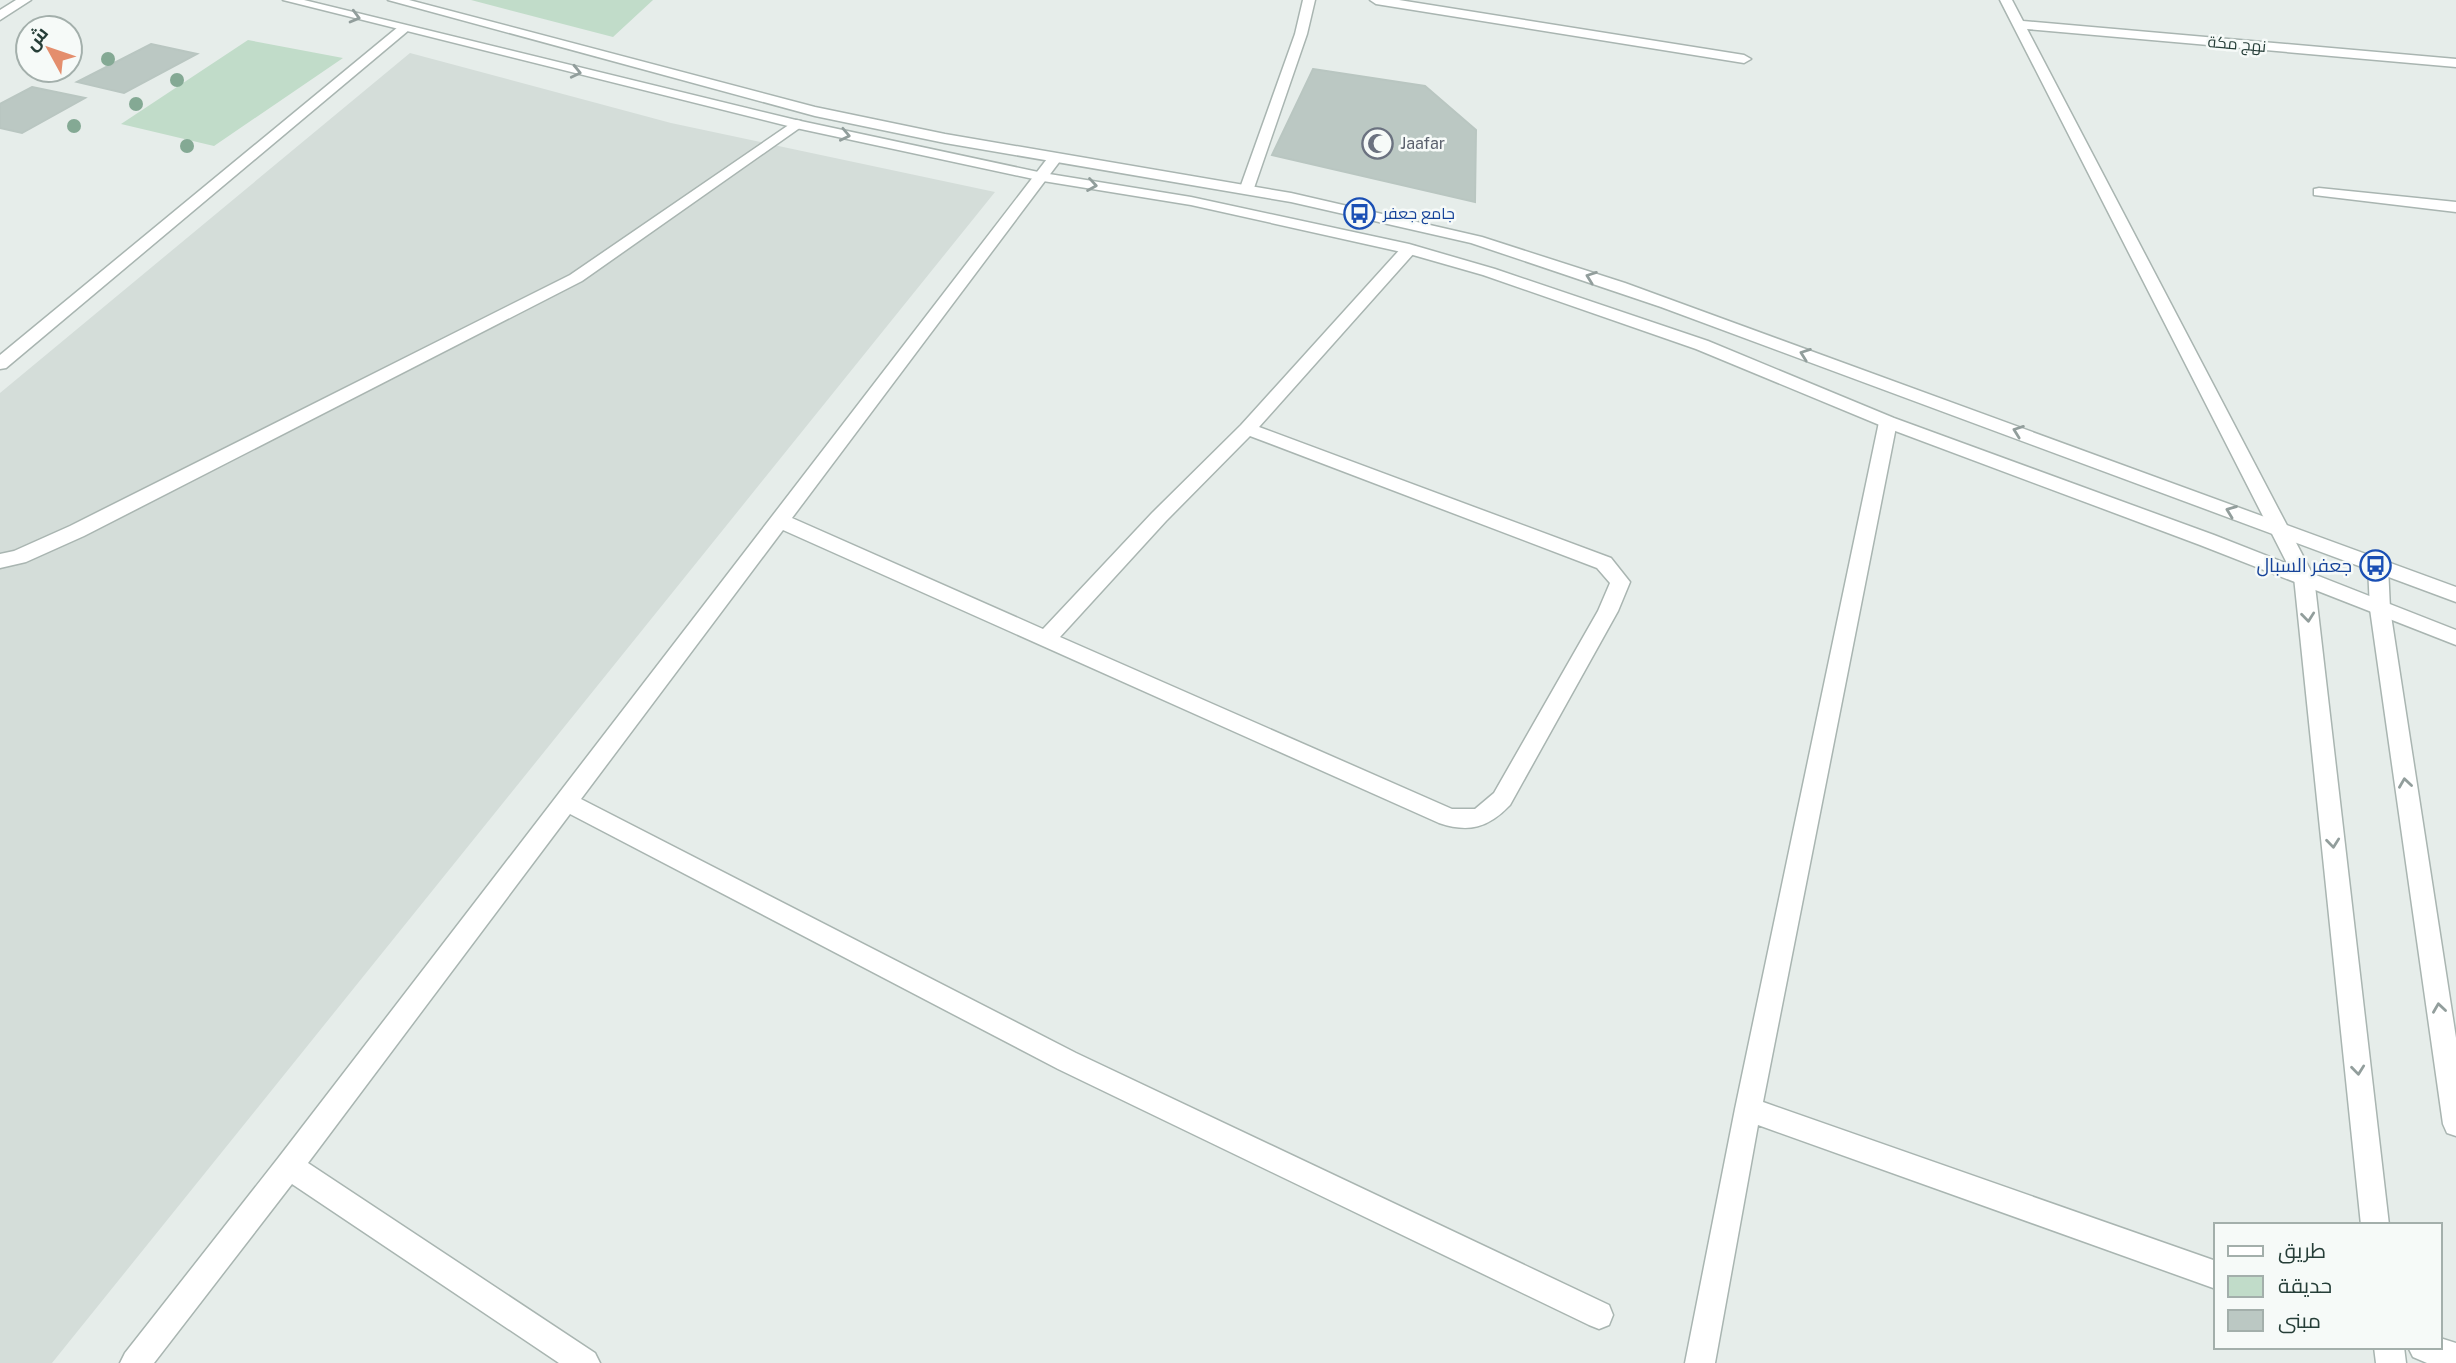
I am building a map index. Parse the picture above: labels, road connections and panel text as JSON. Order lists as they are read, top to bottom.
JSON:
{
  "streets": {
    "street": ["نهج مكة"]
  },
  "places": {
    "mosque": ["Jaafar"],
    "bus stop": ["جامع جعفر", "جعفر السبال"]
  },
  "legend": ["طريق", "حديقة", "مبنى"],
  "north": "top left"
}
